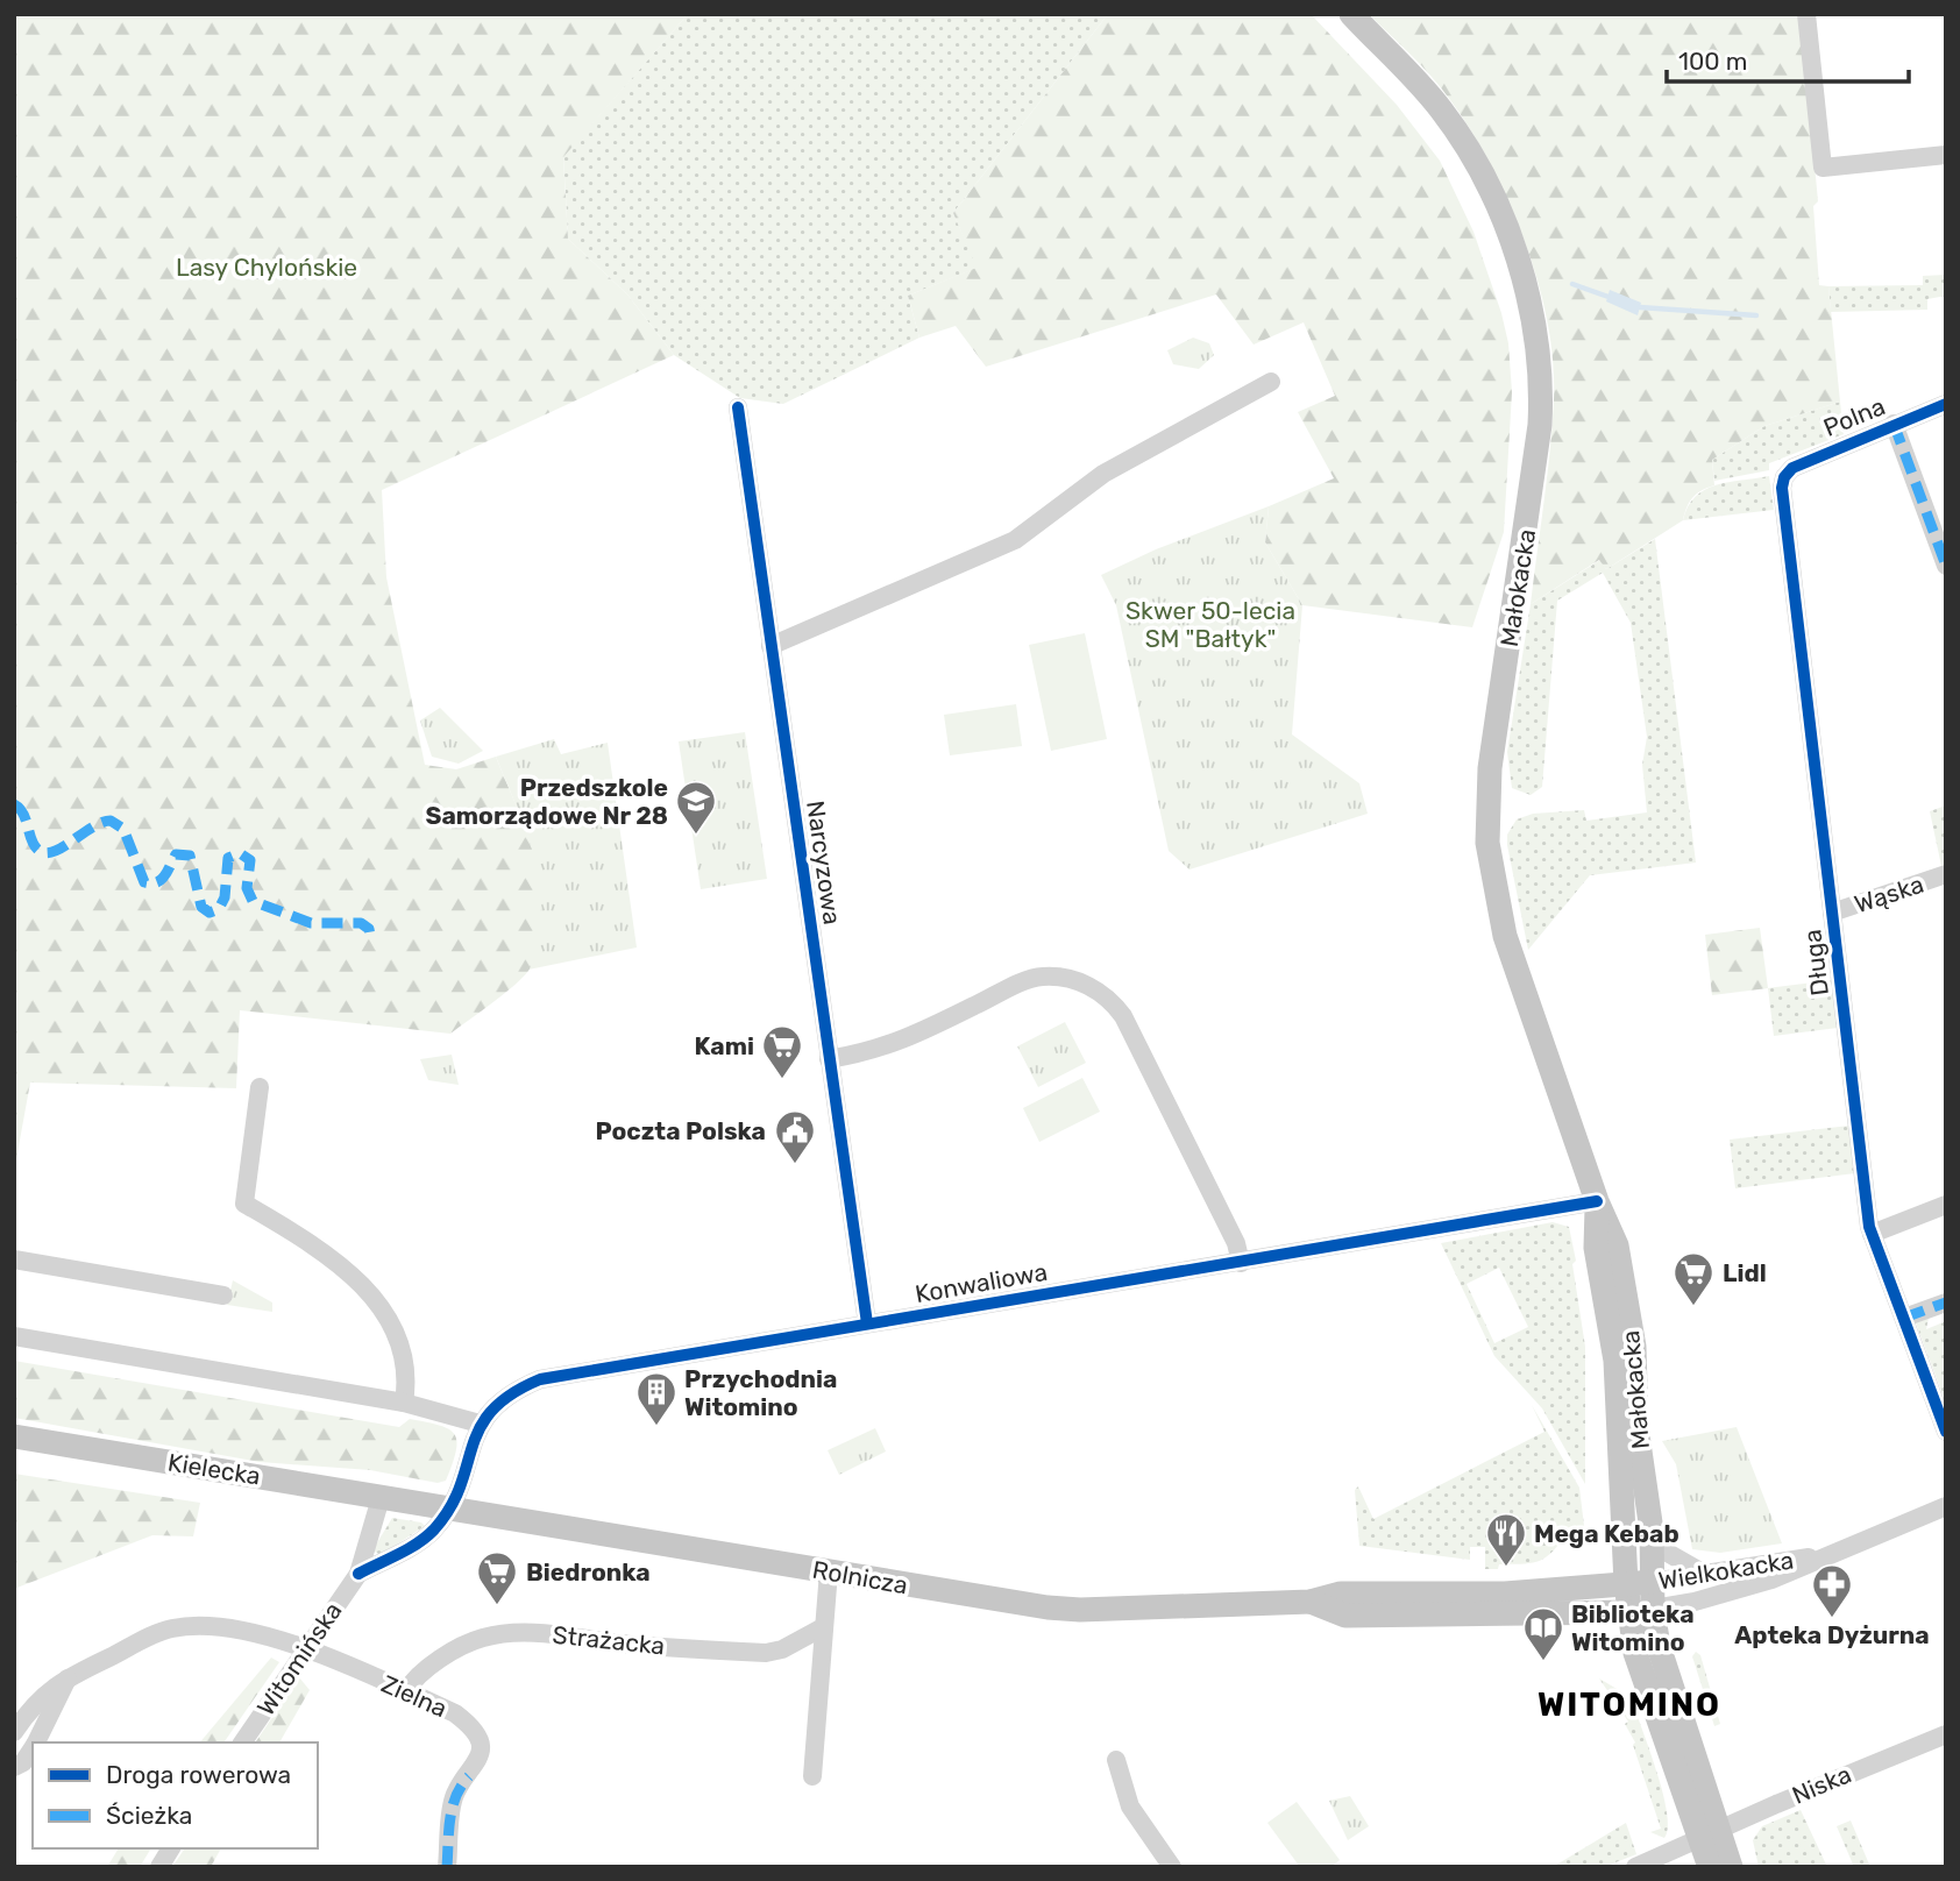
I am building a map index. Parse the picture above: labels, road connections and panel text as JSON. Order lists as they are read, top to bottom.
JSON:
{
  "streets": {
    "main road": [
      "Małokacka",
      "Kielecka",
      "Wielkokacka",
      "Rolnicza"
    ],
    "street": [
      "Polna",
      "Narcyzowa",
      "Wąska",
      "Długa",
      "Konwaliowa",
      "Strażacka",
      "Witomińska",
      "Zielna",
      "Niska"
    ]
  },
  "crossings": [
    ["Polna", "Długa"],
    ["Małokacka", "Konwaliowa"],
    ["Małokacka", "Wielkokacka"],
    ["Małokacka", "Rolnicza"],
    ["Narcyzowa", "Konwaliowa"],
    ["Wąska", "Długa"],
    ["Konwaliowa", "Rolnicza"],
    ["Konwaliowa", "Witomińska"],
    ["Kielecka", "Rolnicza"],
    ["Kielecka", "Witomińska"],
    ["Wielkokacka", "Rolnicza"],
    ["Rolnicza", "Witomińska"],
    ["Strażacka", "Zielna"],
    ["Witomińska", "Zielna"]
  ],
  "districts": ["WITOMINO"],
  "parks": ["Lasy Chylońskie", "Skwer 50-lecia SM \"Bałtyk\""],
  "places": {
    "school or university": ["Przedszkole Samorządowe Nr 28"],
    "supermarket": ["Kami", "Lidl", "Biedronka"],
    "public building": ["Poczta Polska"],
    "building": ["Przychodnia Witomino"],
    "restaurant": ["Mega Kebab"],
    "pharmacy": ["Apteka Dyżurna"],
    "library": ["Biblioteka Witomino"]
  },
  "legend": ["Droga rowerowa", "Ścieżka"],
  "scale_bar": "100 m"
}
